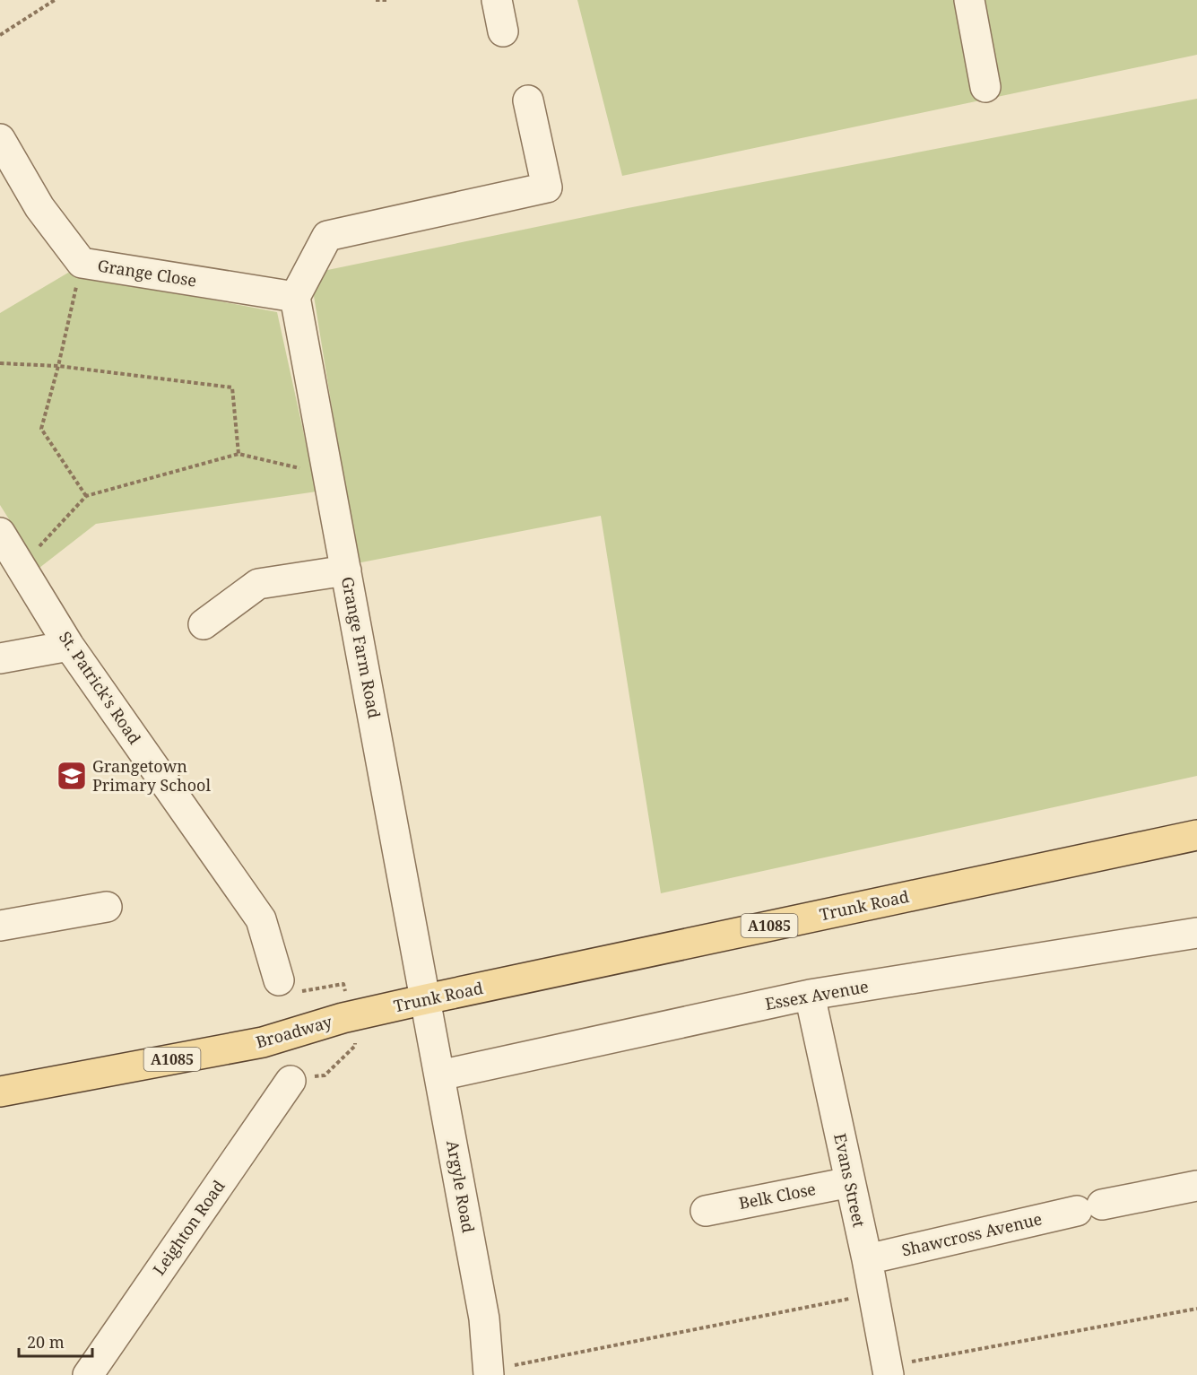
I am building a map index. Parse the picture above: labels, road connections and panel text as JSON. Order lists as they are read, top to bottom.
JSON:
{
  "streets": {
    "main road": ["Trunk Road", "A1085", "Broadway"],
    "street": [
      "Grange Close",
      "Grange Farm Road",
      "St. Patrick's Road",
      "Essex Avenue",
      "Evans Street",
      "Argyle Road",
      "Belk Close",
      "Leighton Road",
      "Shawcross Avenue"
    ]
  },
  "crossings": [
    ["Grange Close", "Grange Farm Road"],
    ["Grange Farm Road", "Trunk Road"],
    ["Grange Farm Road", "Argyle Road"],
    ["Trunk Road", "Broadway"],
    ["Trunk Road", "Argyle Road"],
    ["Essex Avenue", "Evans Street"],
    ["Essex Avenue", "Argyle Road"],
    ["Evans Street", "Belk Close"],
    ["Evans Street", "Shawcross Avenue"]
  ],
  "places": {
    "school or university": ["Grangetown Primary School"]
  },
  "scale_bar": "20 m"
}
